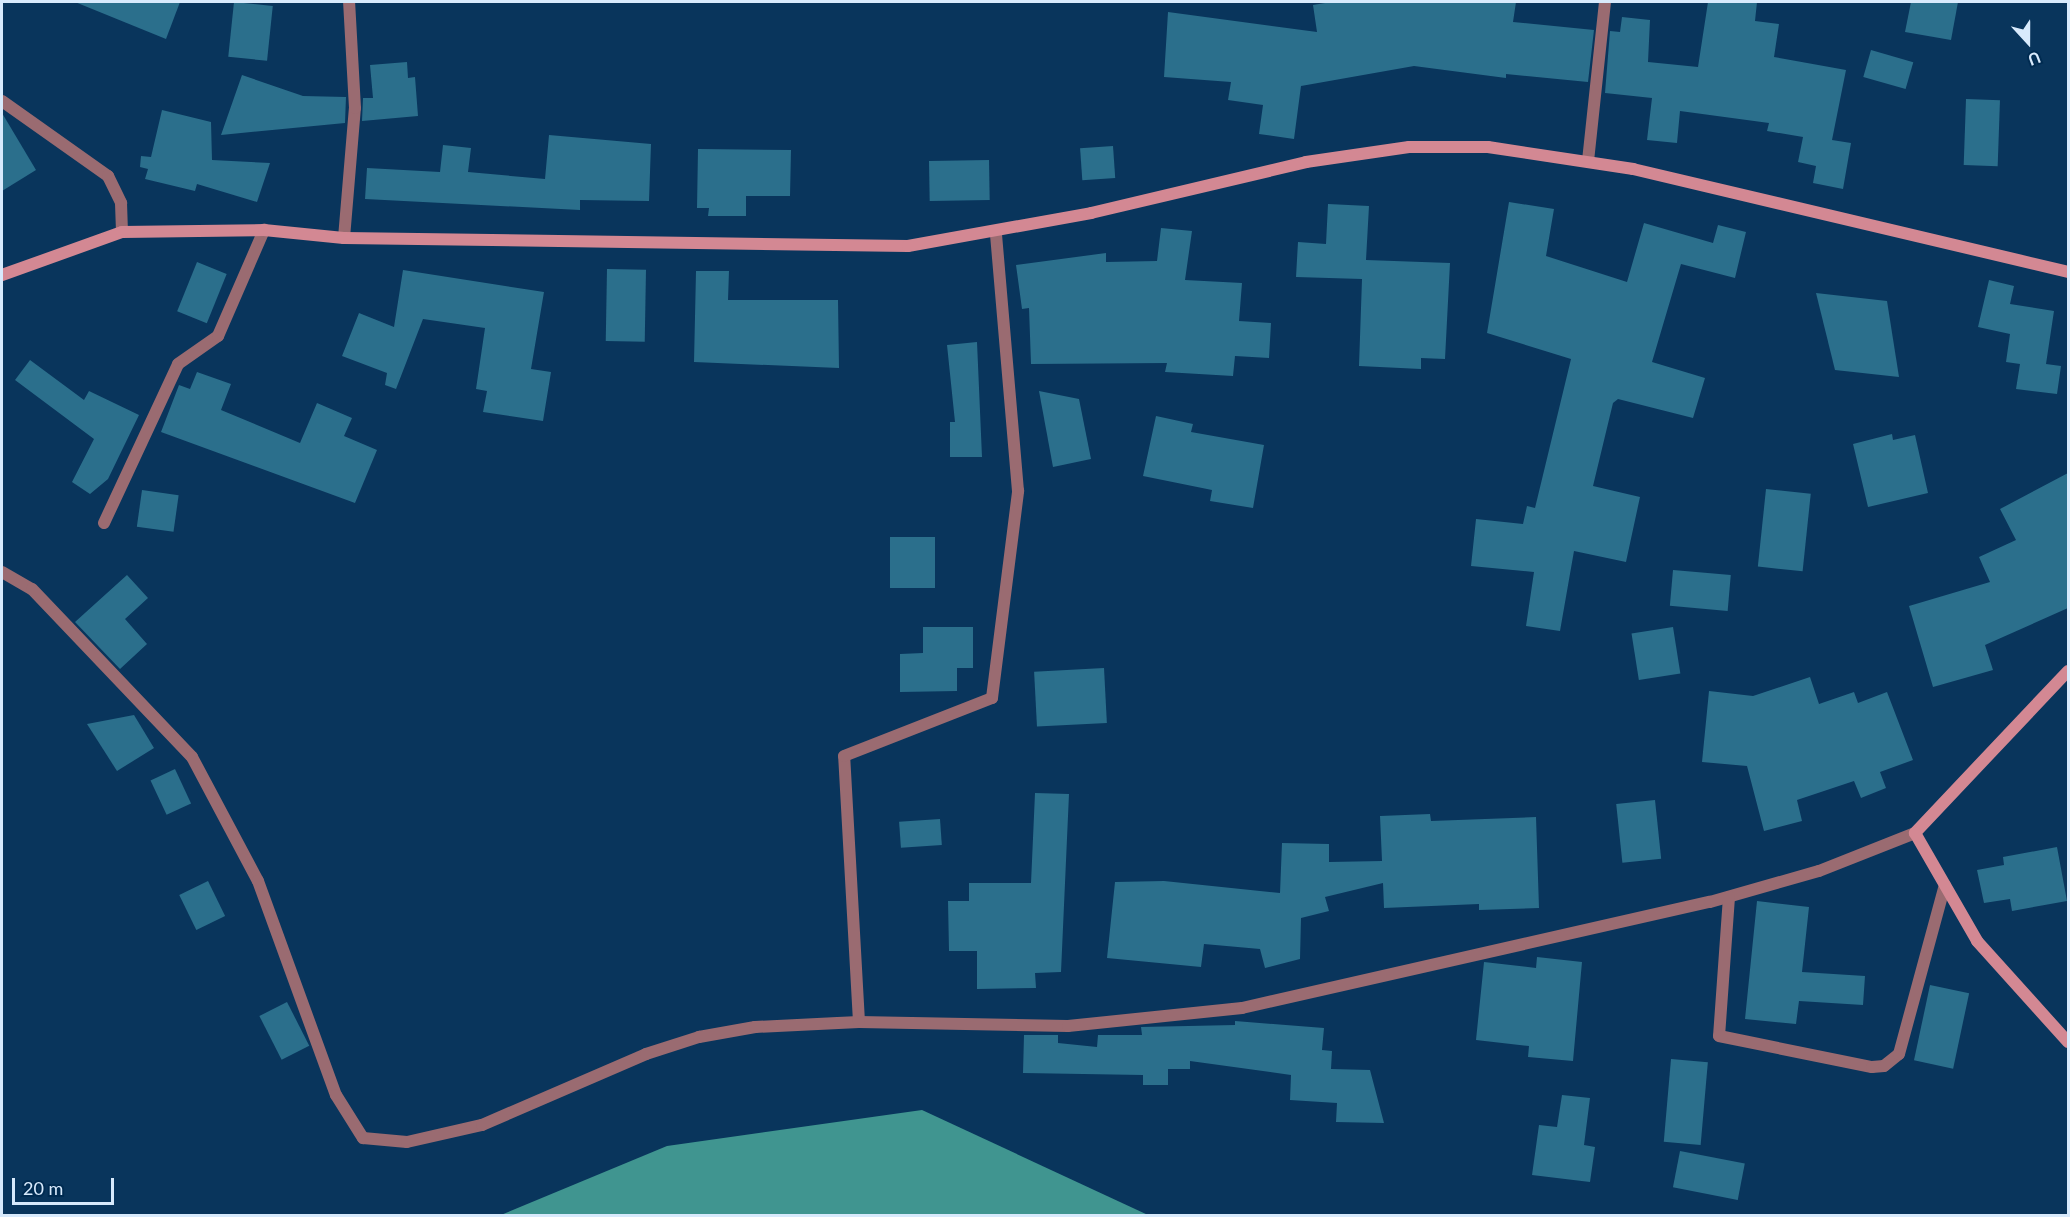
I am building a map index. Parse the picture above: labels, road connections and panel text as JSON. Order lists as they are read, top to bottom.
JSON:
{
  "scale_bar": "20 m",
  "north": "bottom"
}
